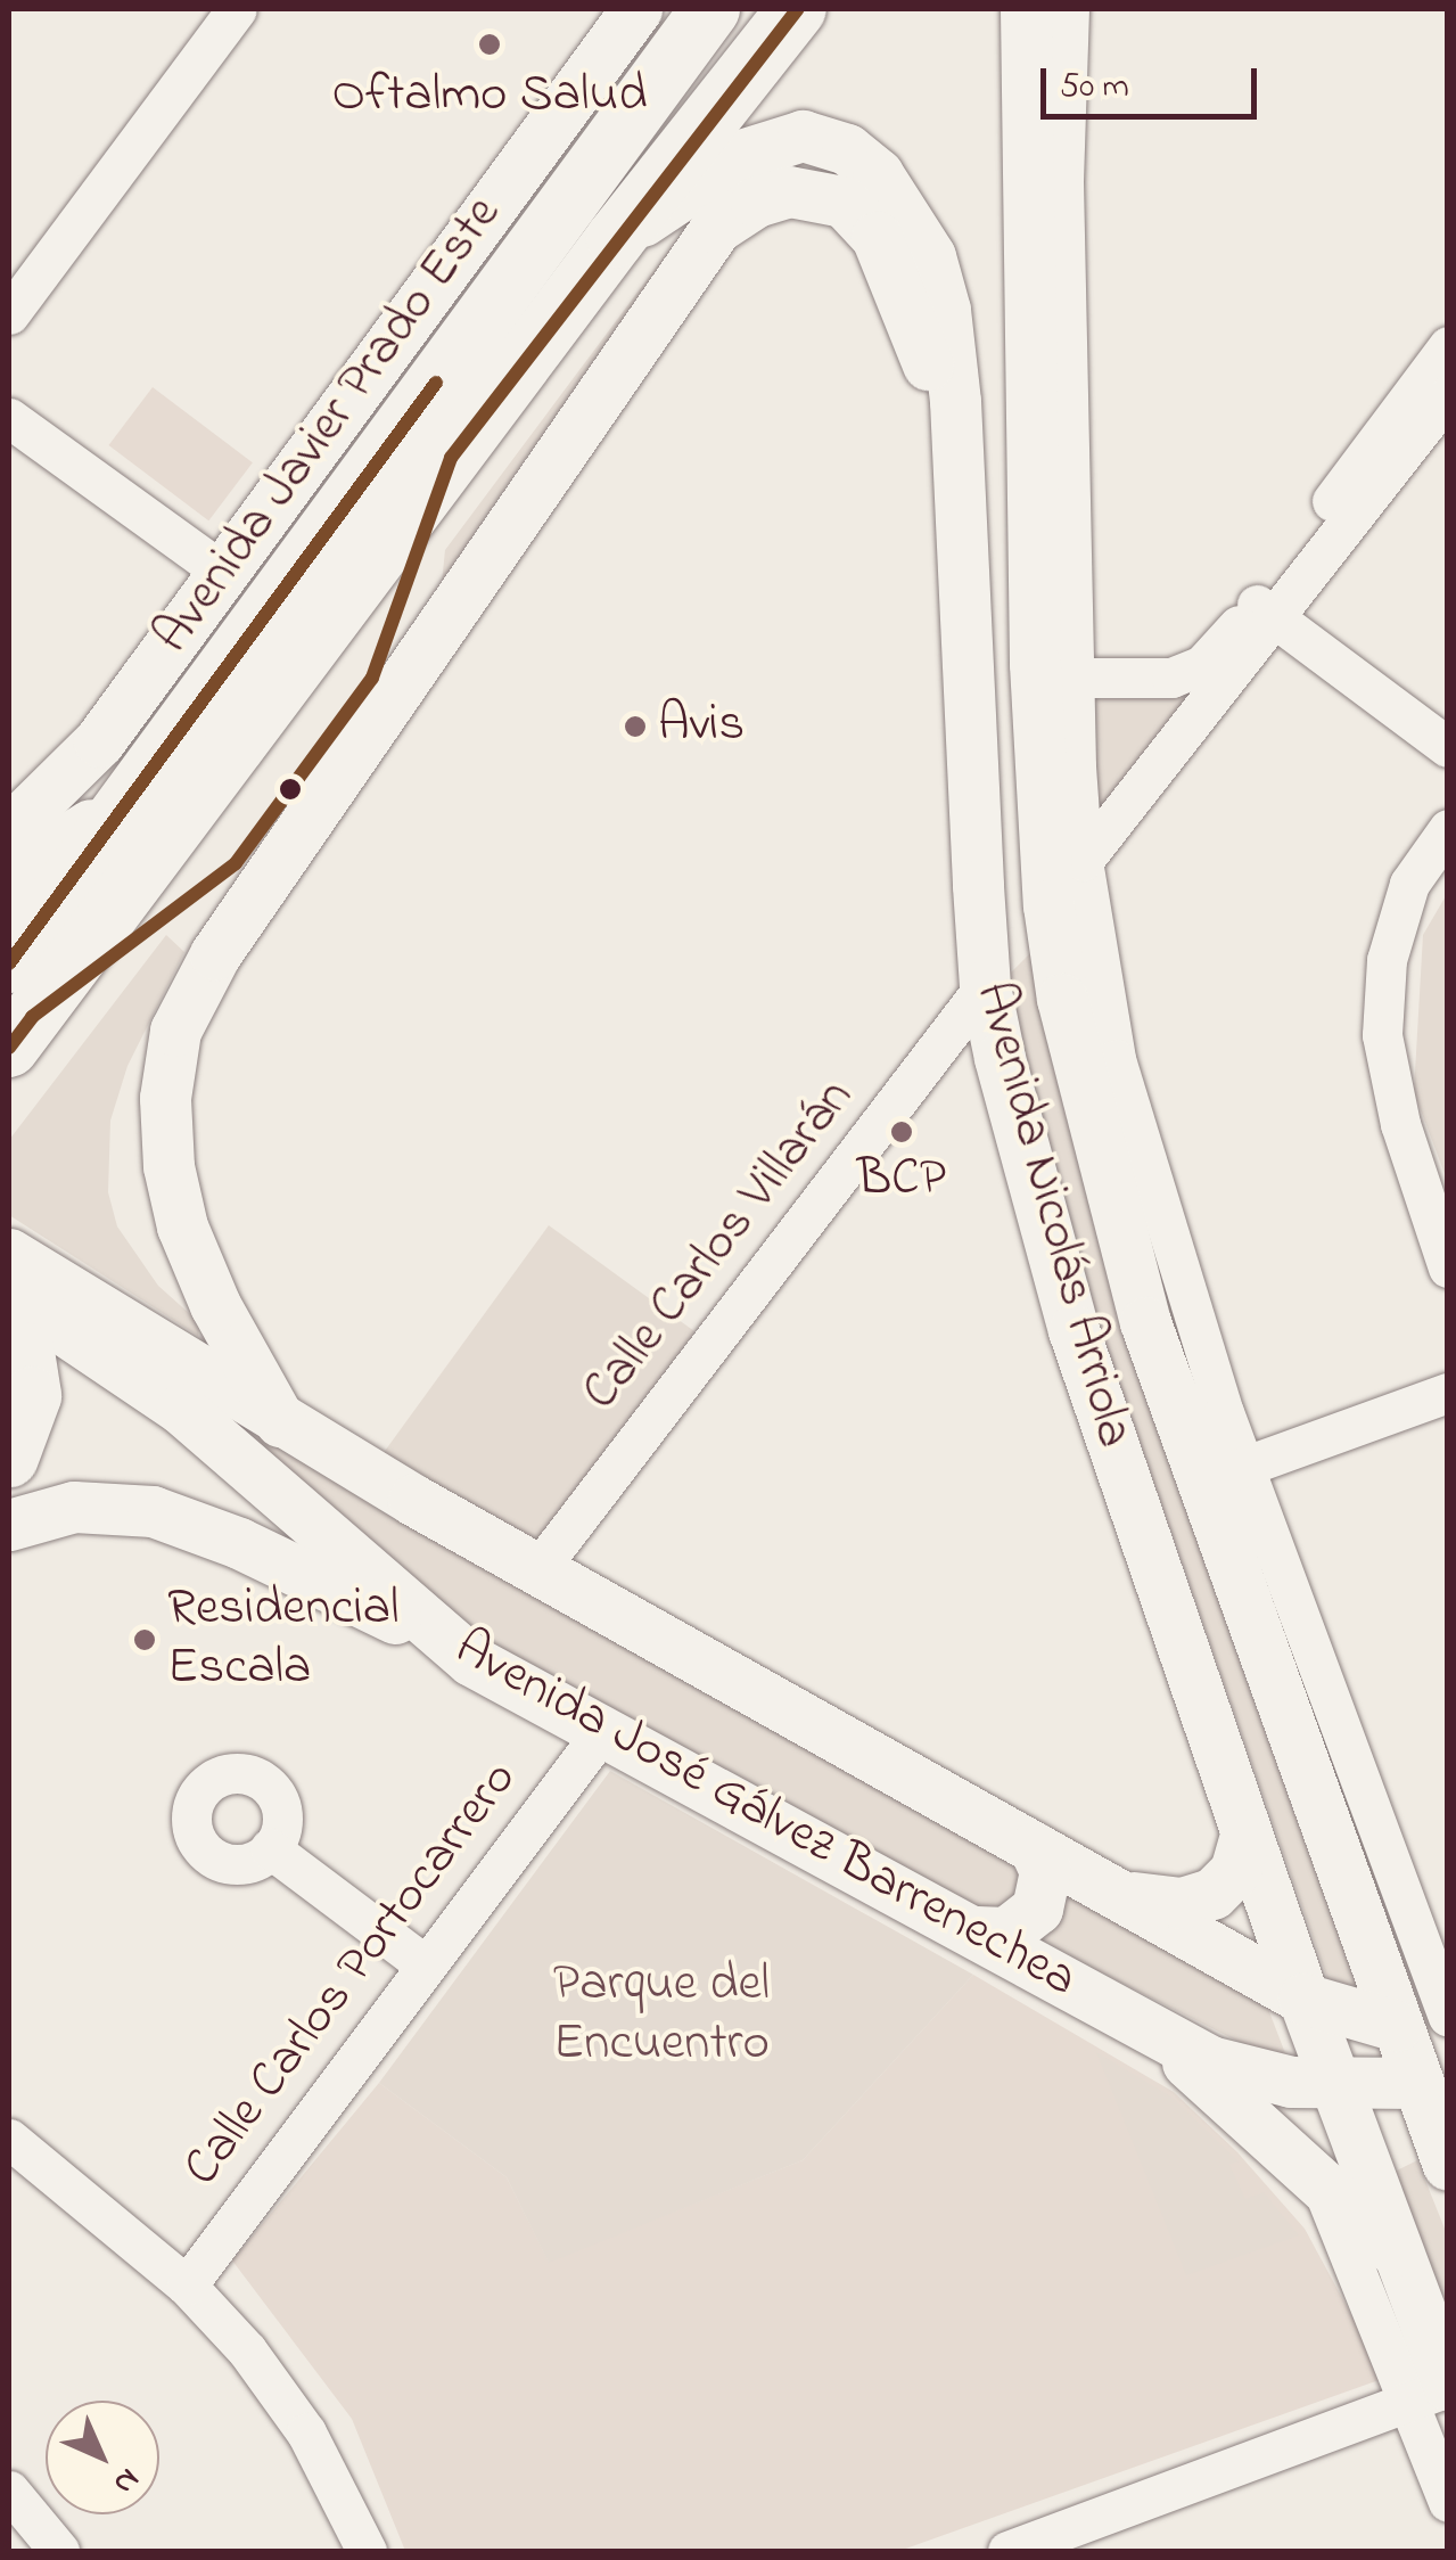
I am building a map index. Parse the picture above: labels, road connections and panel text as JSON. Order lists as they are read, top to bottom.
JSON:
{
  "streets": {
    "highway": ["Avenida Javier Prado Este"],
    "main road": ["Avenida Nicolás Arriola", "Avenida José Gálvez Barrenechea"],
    "street": ["Calle Carlos Villarán", "Calle Carlos Portocarrero"]
  },
  "crossings": [
    ["Avenida Nicolás Arriola", "Calle Carlos Villarán"],
    ["Avenida Nicolás Arriola", "Avenida José Gálvez Barrenechea"],
    ["Calle Carlos Villarán", "Avenida José Gálvez Barrenechea"],
    ["Avenida José Gálvez Barrenechea", "Calle Carlos Portocarrero"]
  ],
  "parks": ["Parque del Encuentro"],
  "places": [
    "Oftalmo Salud",
    "Avis",
    "BCP",
    "Residencial Escala"
  ],
  "scale_bar": "50 m",
  "north": "bottom right"
}
